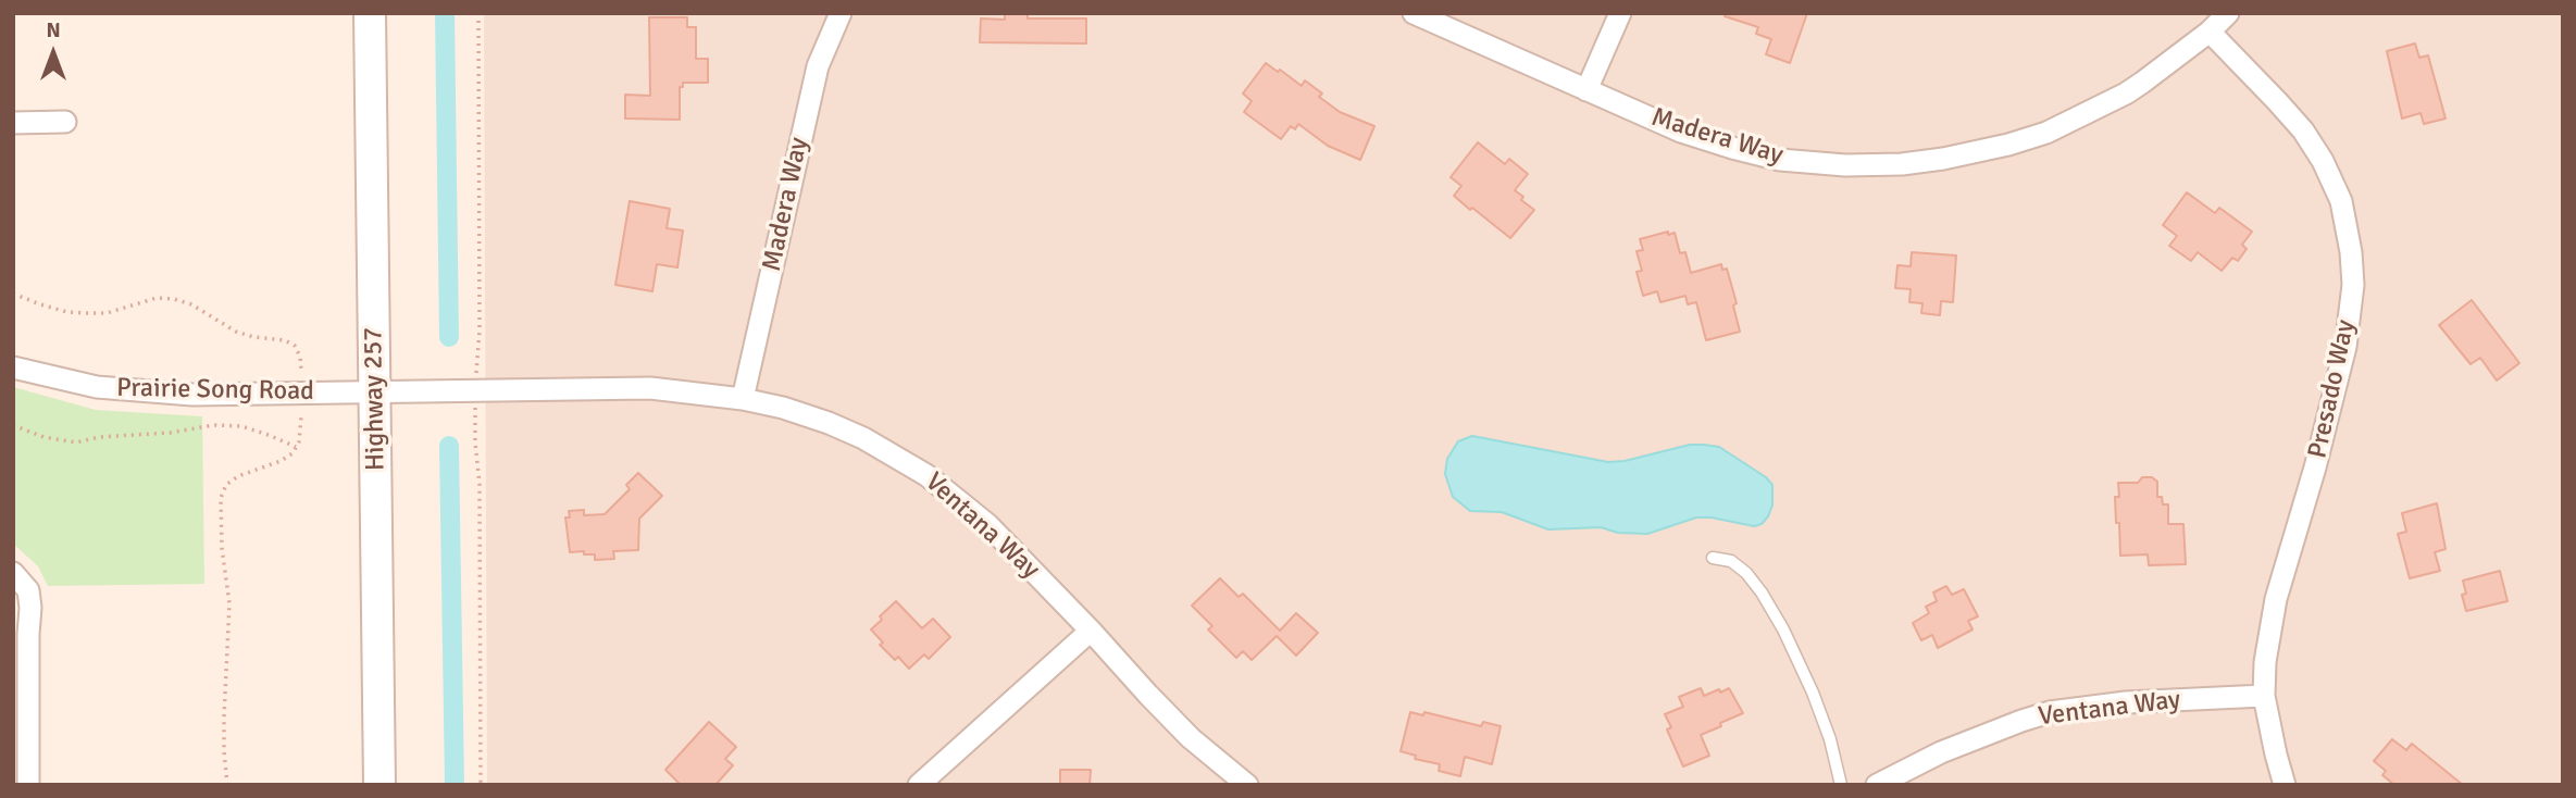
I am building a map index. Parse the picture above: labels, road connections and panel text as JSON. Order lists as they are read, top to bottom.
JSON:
{
  "streets": {
    "main road": ["Highway 257"],
    "street": [
      "Madera Way",
      "Presado Way",
      "Prairie Song Road",
      "Ventana Way"
    ]
  },
  "crossings": [
    ["Madera Way", "Presado Way"],
    ["Madera Way", "Ventana Way"],
    ["Presado Way", "Ventana Way"],
    ["Prairie Song Road", "Highway 257"],
    ["Prairie Song Road", "Ventana Way"],
    ["Highway 257", "Ventana Way"]
  ],
  "north": "top"
}
